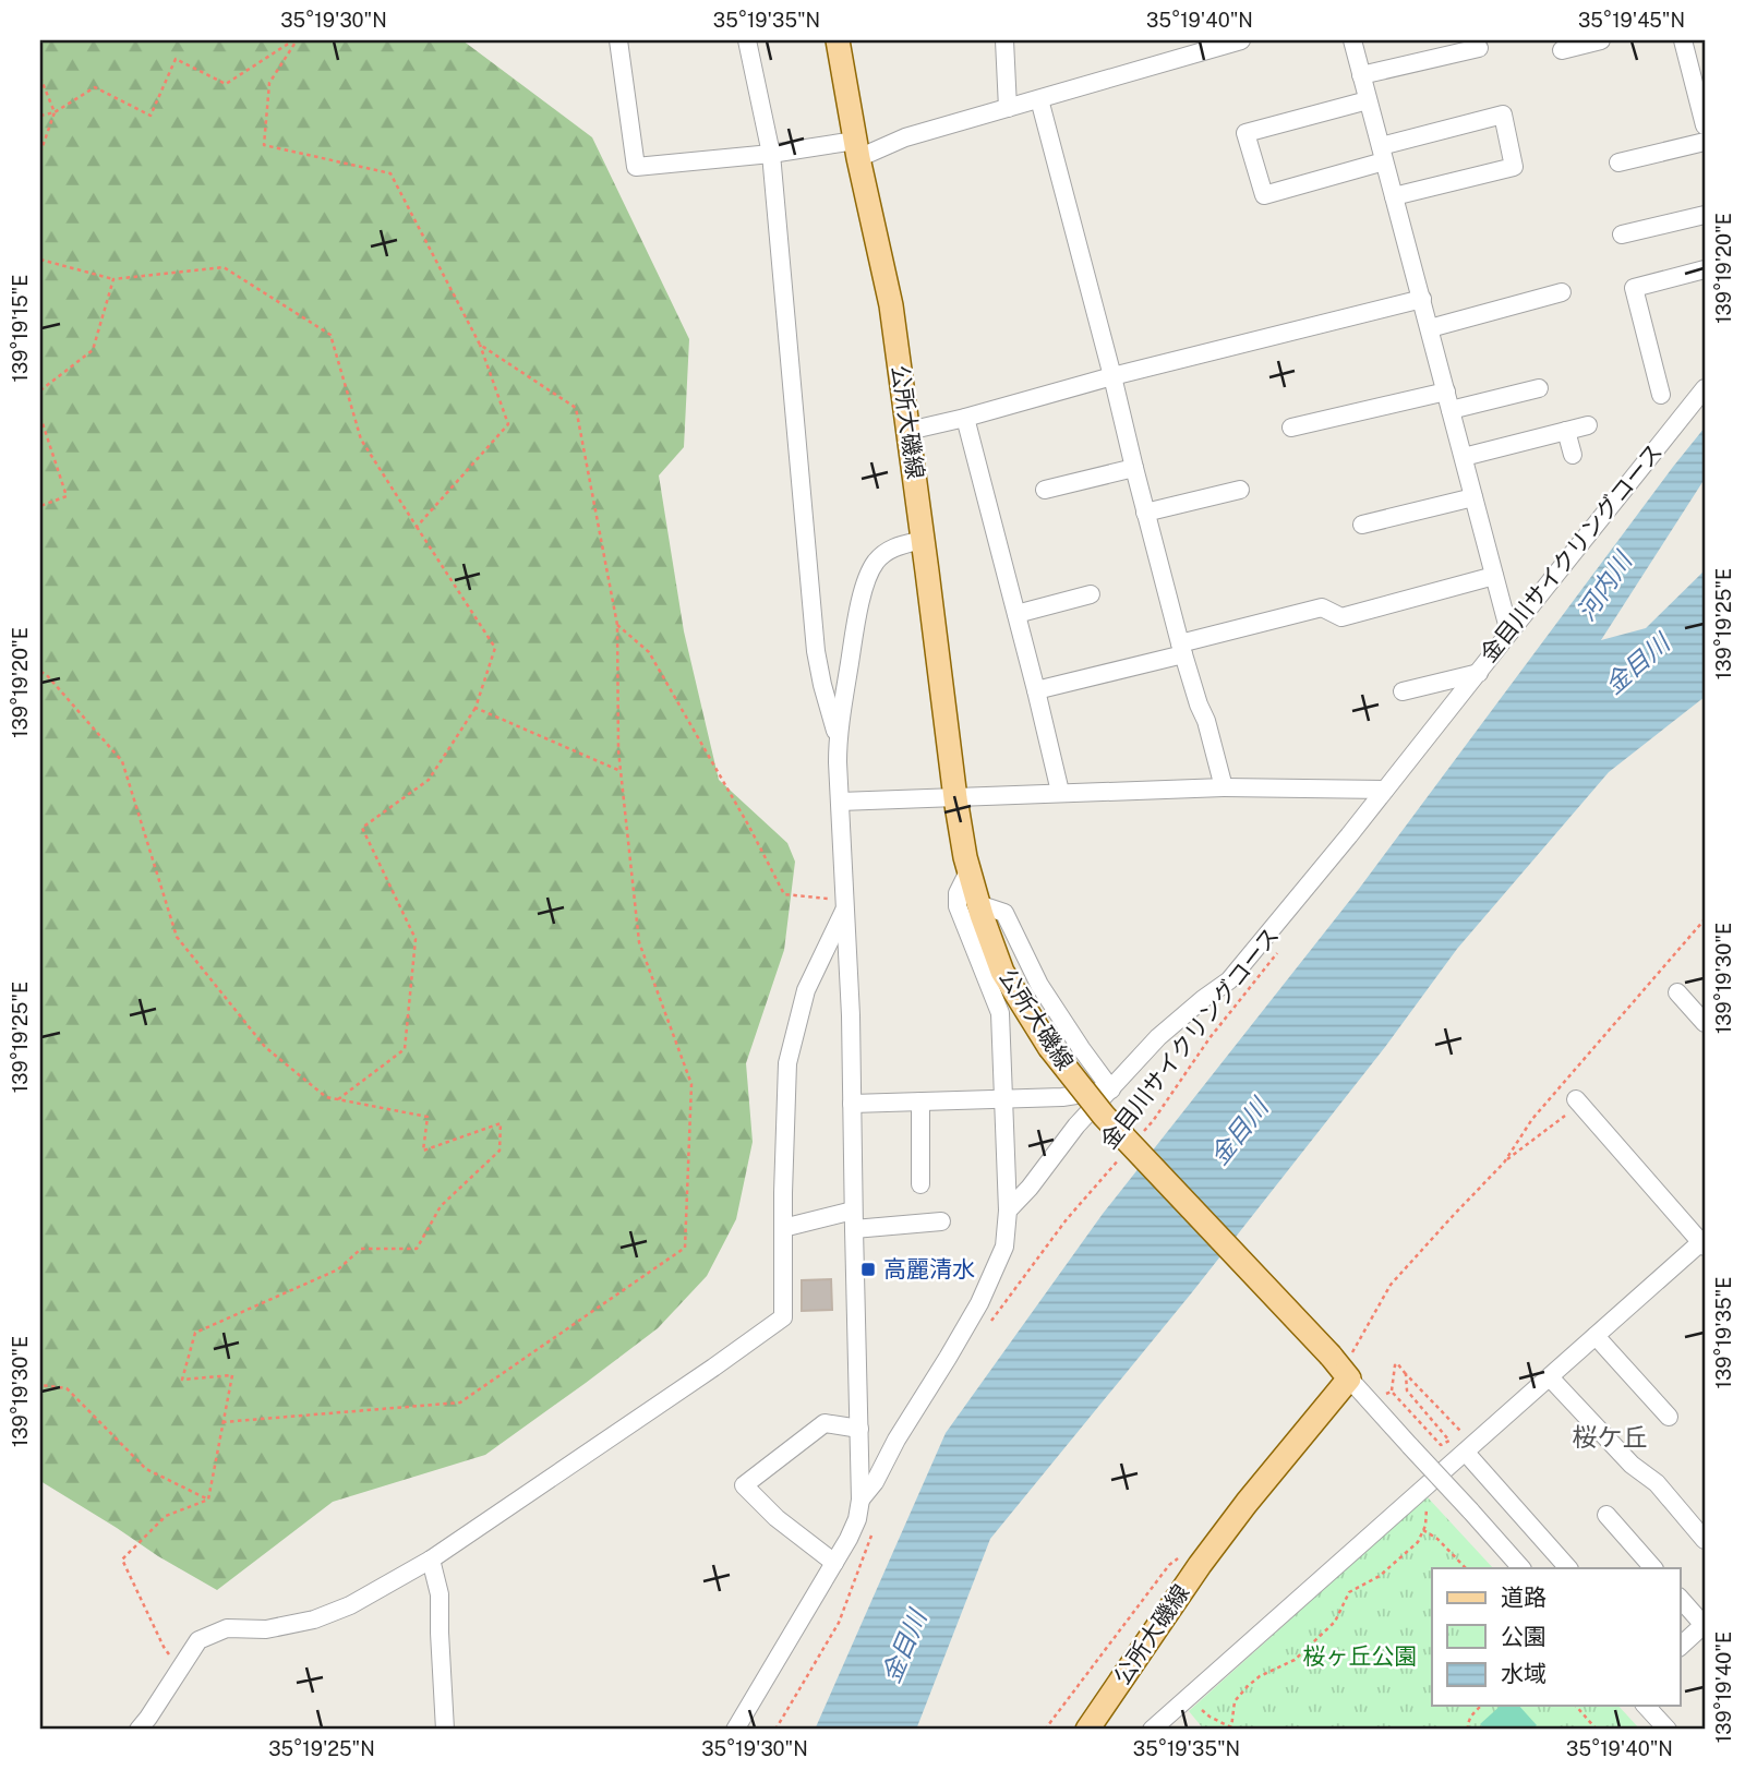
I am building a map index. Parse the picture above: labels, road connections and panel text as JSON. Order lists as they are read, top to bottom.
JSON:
{
  "streets": {
    "main road": ["公所大磯線"],
    "path": ["金目川サイクリングコース"]
  },
  "districts": ["桜ケ丘"],
  "water": ["河内川", "金目川"],
  "parks": ["桜ヶ丘公園"],
  "places": {
    "transit": ["高麗清水"]
  },
  "legend": ["道路", "公園", "水域"],
  "coordinates": [
    "35°19'30\"N",
    "35°19'35\"N",
    "35°19'40\"N",
    "35°19'45\"N",
    "139°19'20\"E",
    "139°19'15\"E",
    "139°19'25\"E",
    "139°19'30\"E",
    "139°19'35\"E",
    "139°19'40\"E",
    "35°19'25\"N"
  ]
}
